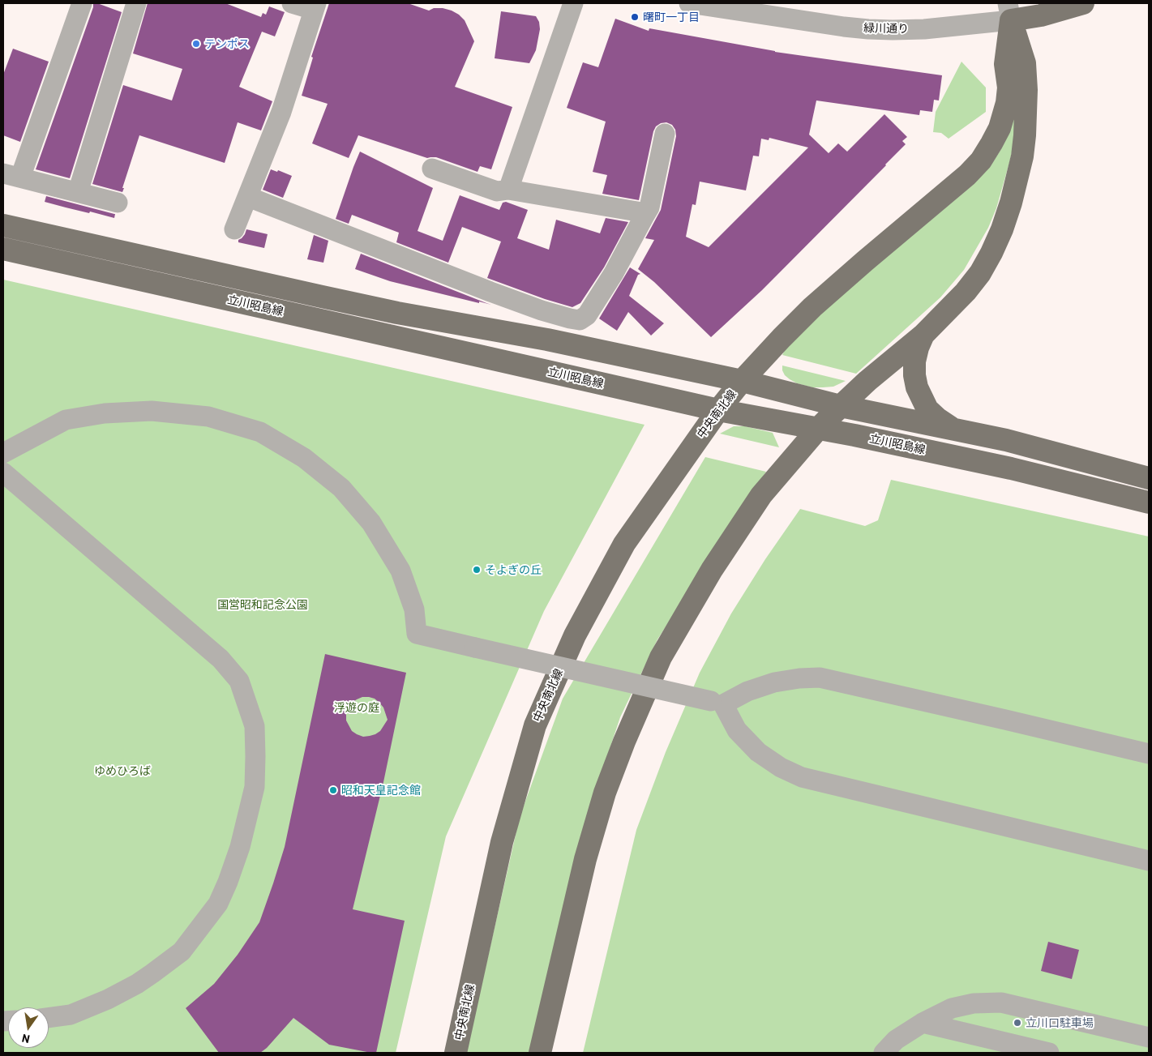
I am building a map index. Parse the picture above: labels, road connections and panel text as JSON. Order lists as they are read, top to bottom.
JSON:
{
  "streets": {
    "main road": ["緑川通り", "立川昭島線", "中央南北線"]
  },
  "crossings": [
    ["緑川通り", "中央南北線"],
    ["立川昭島線", "中央南北線"]
  ],
  "parks": ["国営昭和記念公園", "浮遊の庭", "ゆめひろば"],
  "places": [
    "曙町一丁目",
    "テンポス",
    "そよぎの丘",
    "昭和天皇記念館",
    "立川口駐車場"
  ],
  "north": "bottom"
}
